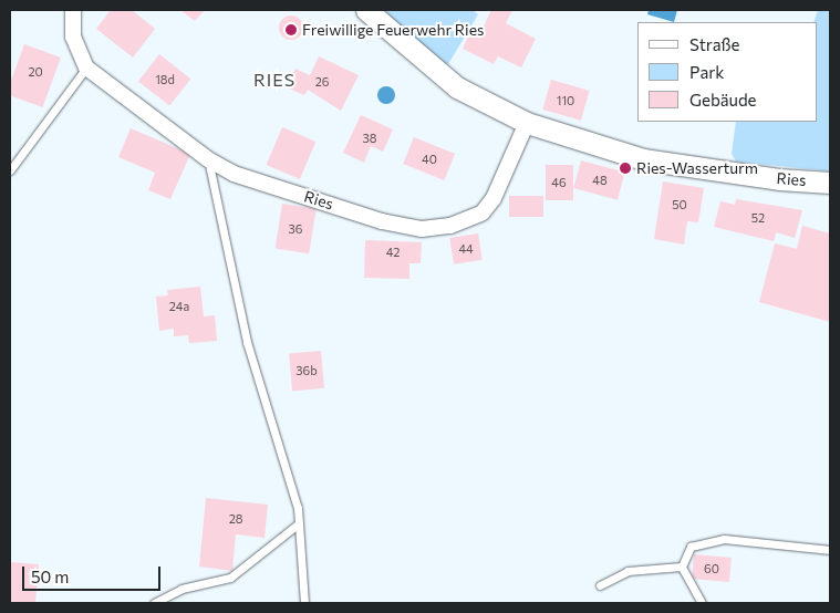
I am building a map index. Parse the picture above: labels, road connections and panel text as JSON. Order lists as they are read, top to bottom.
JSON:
{
  "streets": {
    "street": ["Ries"]
  },
  "districts": ["RIES"],
  "places": ["Freiwillige Feuerwehr Ries", "Ries-Wasserturm"],
  "house_numbers": [
    "20",
    "18d",
    "26",
    "110",
    "38",
    "40",
    "48",
    "46",
    "50",
    "52",
    "36",
    "44",
    "42",
    "24a",
    "36b",
    "28",
    "60"
  ],
  "legend": ["Straße", "Park", "Gebäude"],
  "scale_bar": "50 m"
}
